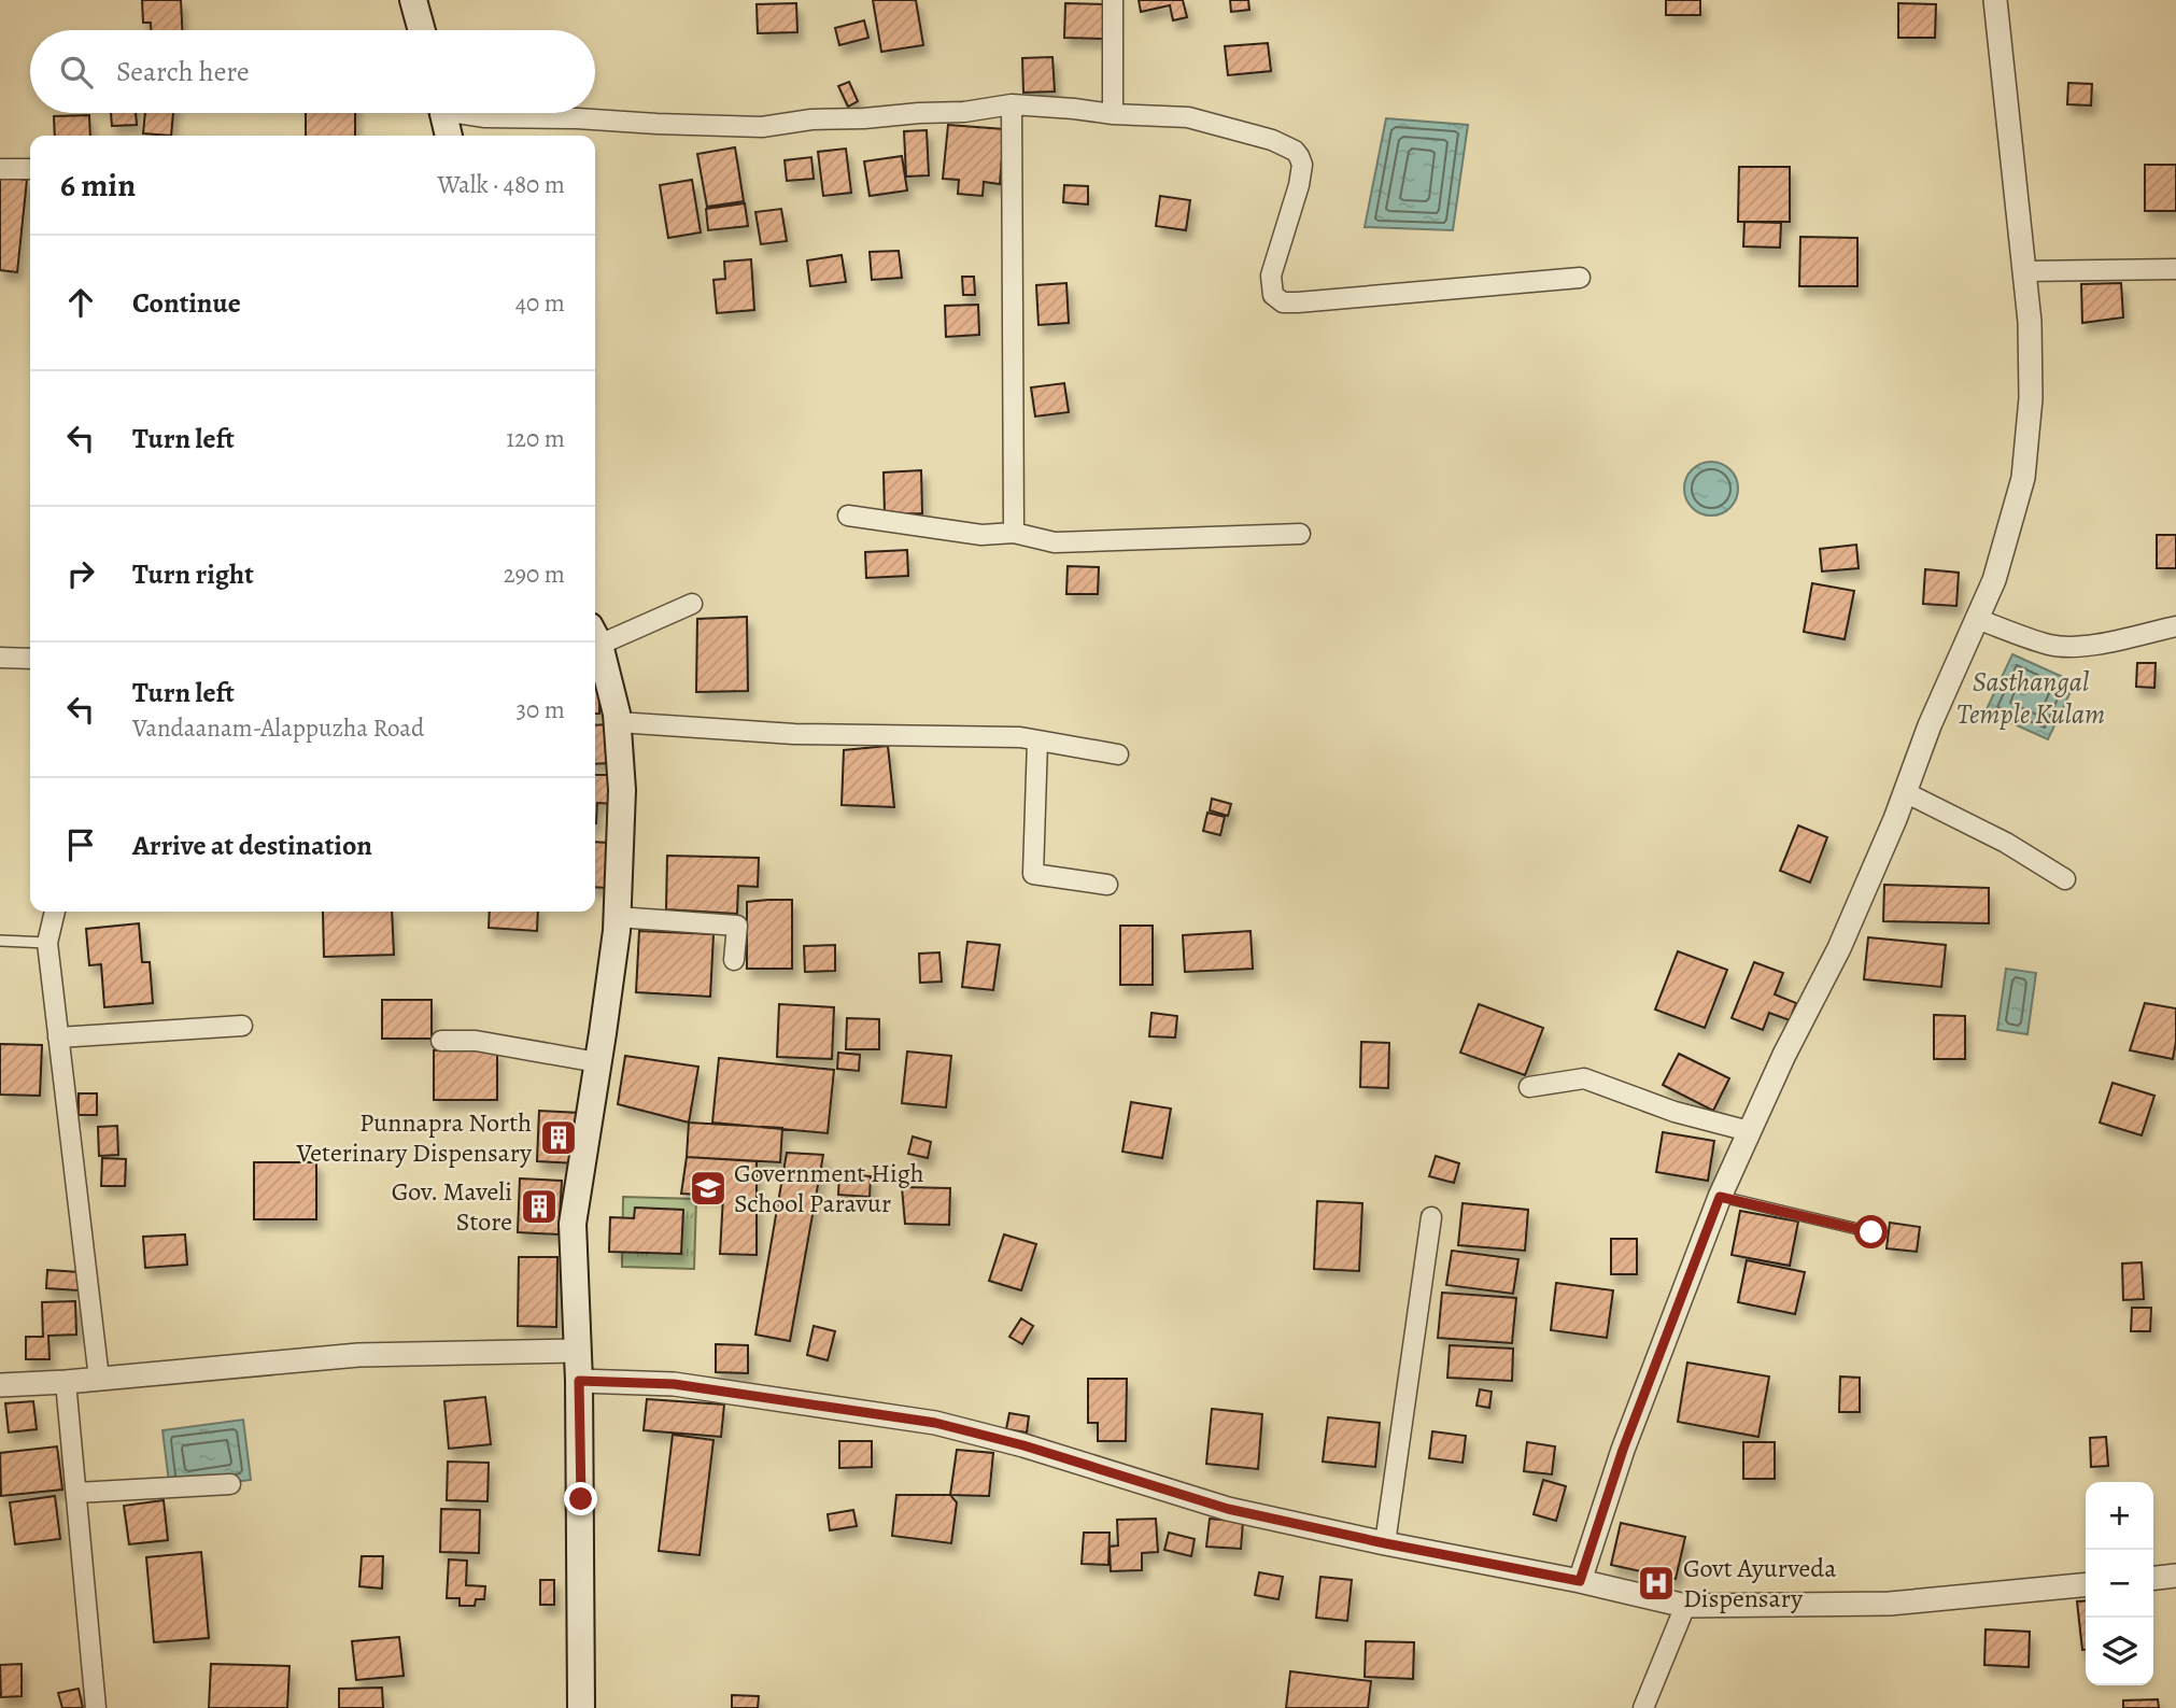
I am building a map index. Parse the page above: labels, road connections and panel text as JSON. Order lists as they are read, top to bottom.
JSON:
{
  "water": ["Sasthangal Temple Kulam"],
  "places": {
    "building": ["Punnapra North Veterinary Dispensary", "Gov. Maveli Store"],
    "school or university": ["Government High School Paravur"],
    "hospital": ["Govt Ayurveda Dispensary"]
  },
  "page": {
    "search": "Search here",
    "heading": ["6 min", "Walk · 480 m"],
    "list": [
      ["Continue", "40 m"],
      ["Turn left", "120 m"],
      ["Turn right", "290 m"],
      ["Turn left", "Vandaanam-Alappuzha Road", "30 m"],
      "Arrive at destination"
    ],
    "map_buttons": ["+", "−"]
  }
}
